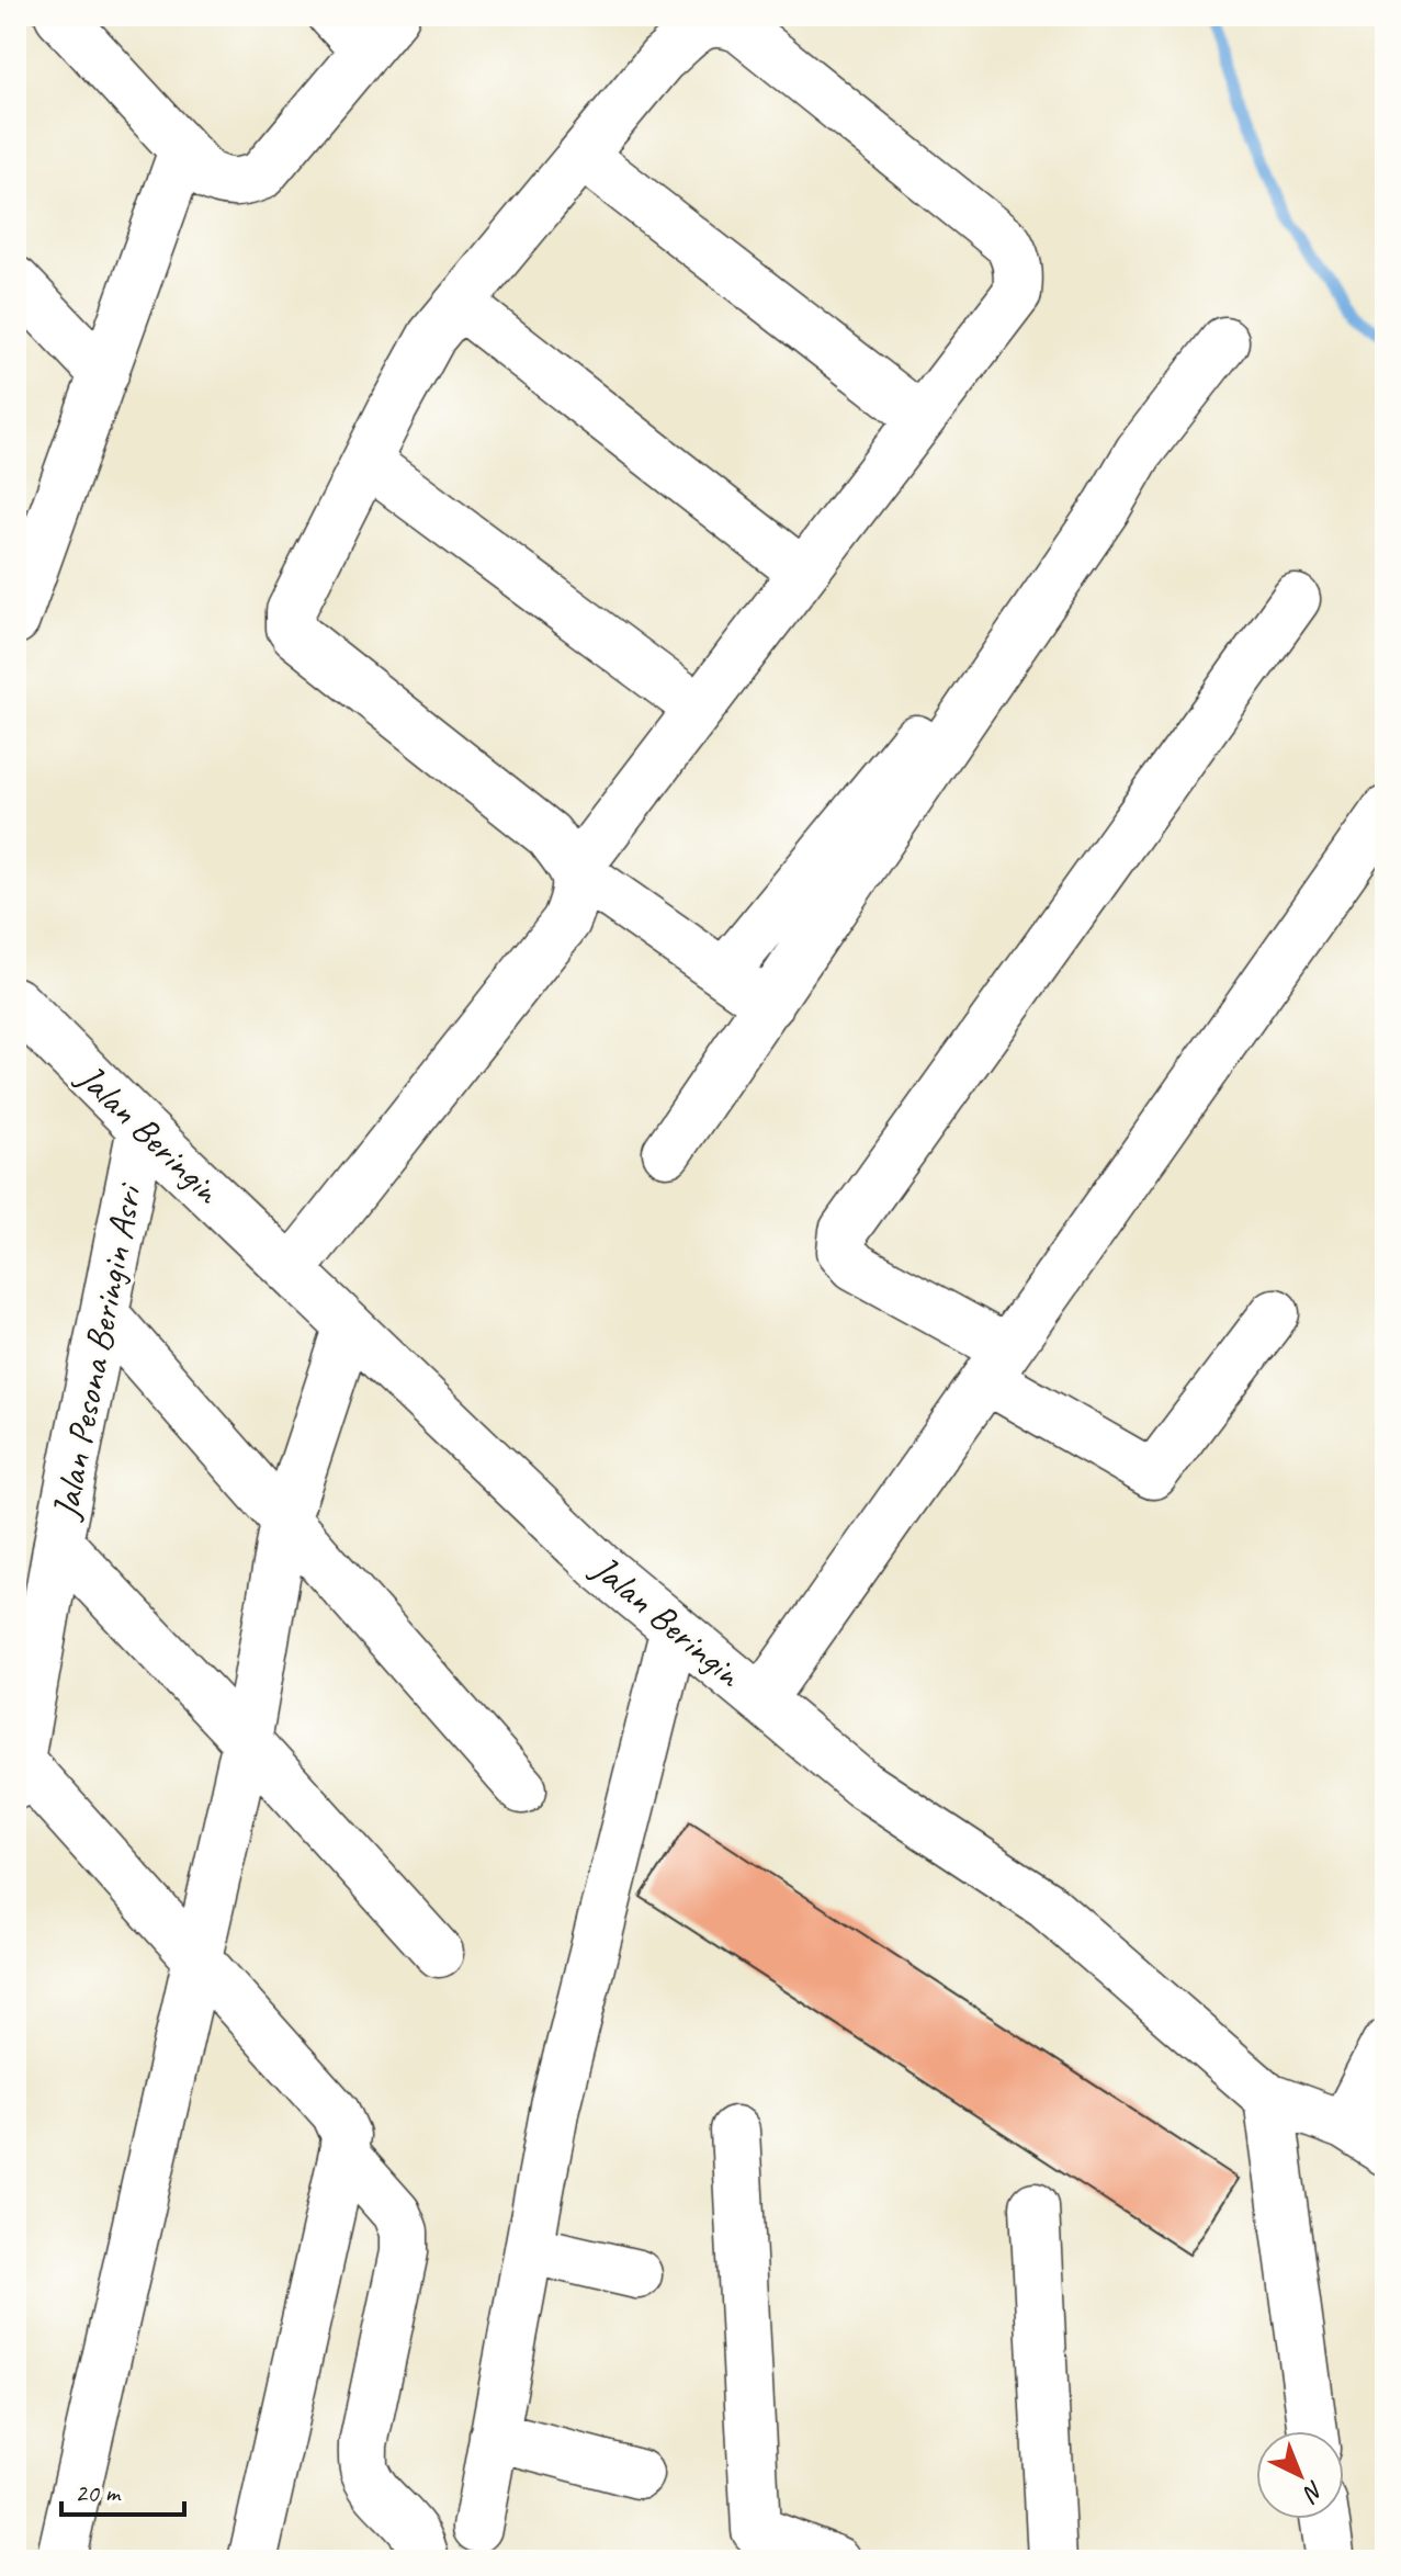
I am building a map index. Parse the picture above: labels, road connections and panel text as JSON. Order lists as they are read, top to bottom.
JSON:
{
  "streets": {
    "street": ["Jalan Beringin", "Jalan Pesona Beringin Asri"]
  },
  "crossings": [
    ["Jalan Beringin", "Jalan Pesona Beringin Asri"]
  ],
  "scale_bar": "20 m",
  "north": "bottom right"
}
